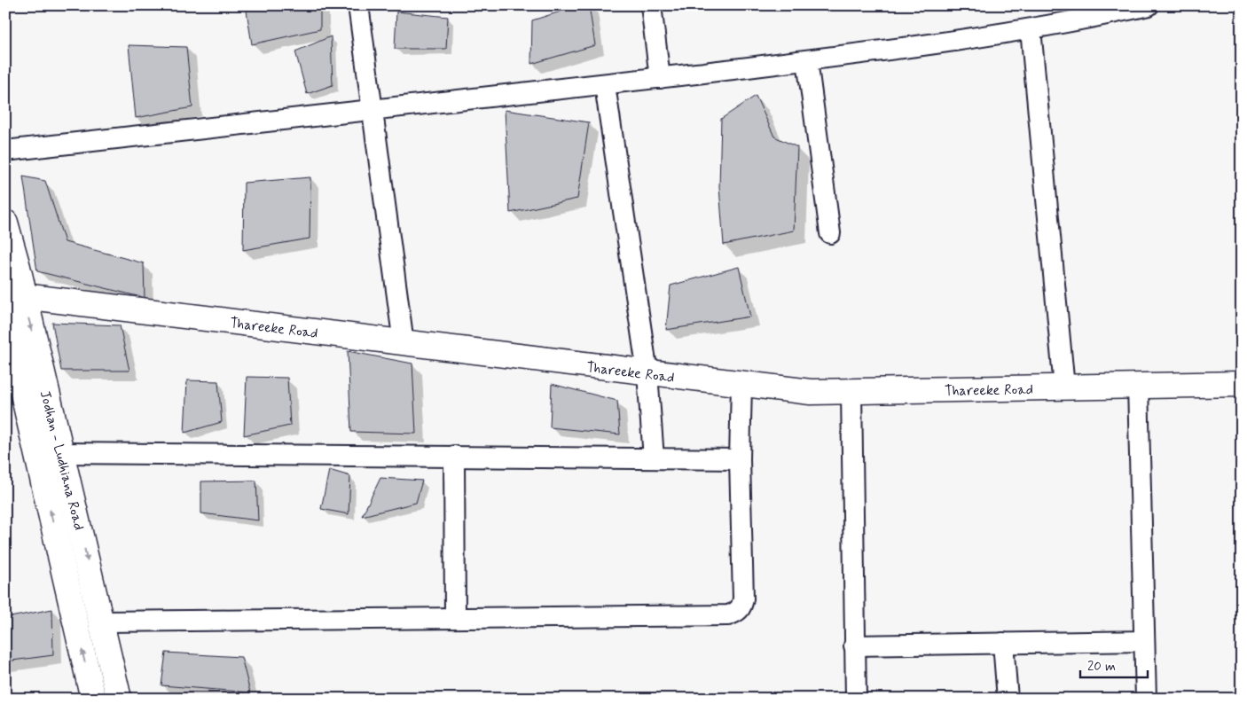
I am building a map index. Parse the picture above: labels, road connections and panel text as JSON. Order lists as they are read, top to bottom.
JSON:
{
  "streets": {
    "street": ["Thareeke Road", "Jodhan - Ludhiana Road"]
  },
  "crossings": [
    ["Thareeke Road", "Jodhan - Ludhiana Road"]
  ],
  "scale_bar": "20 m"
}
